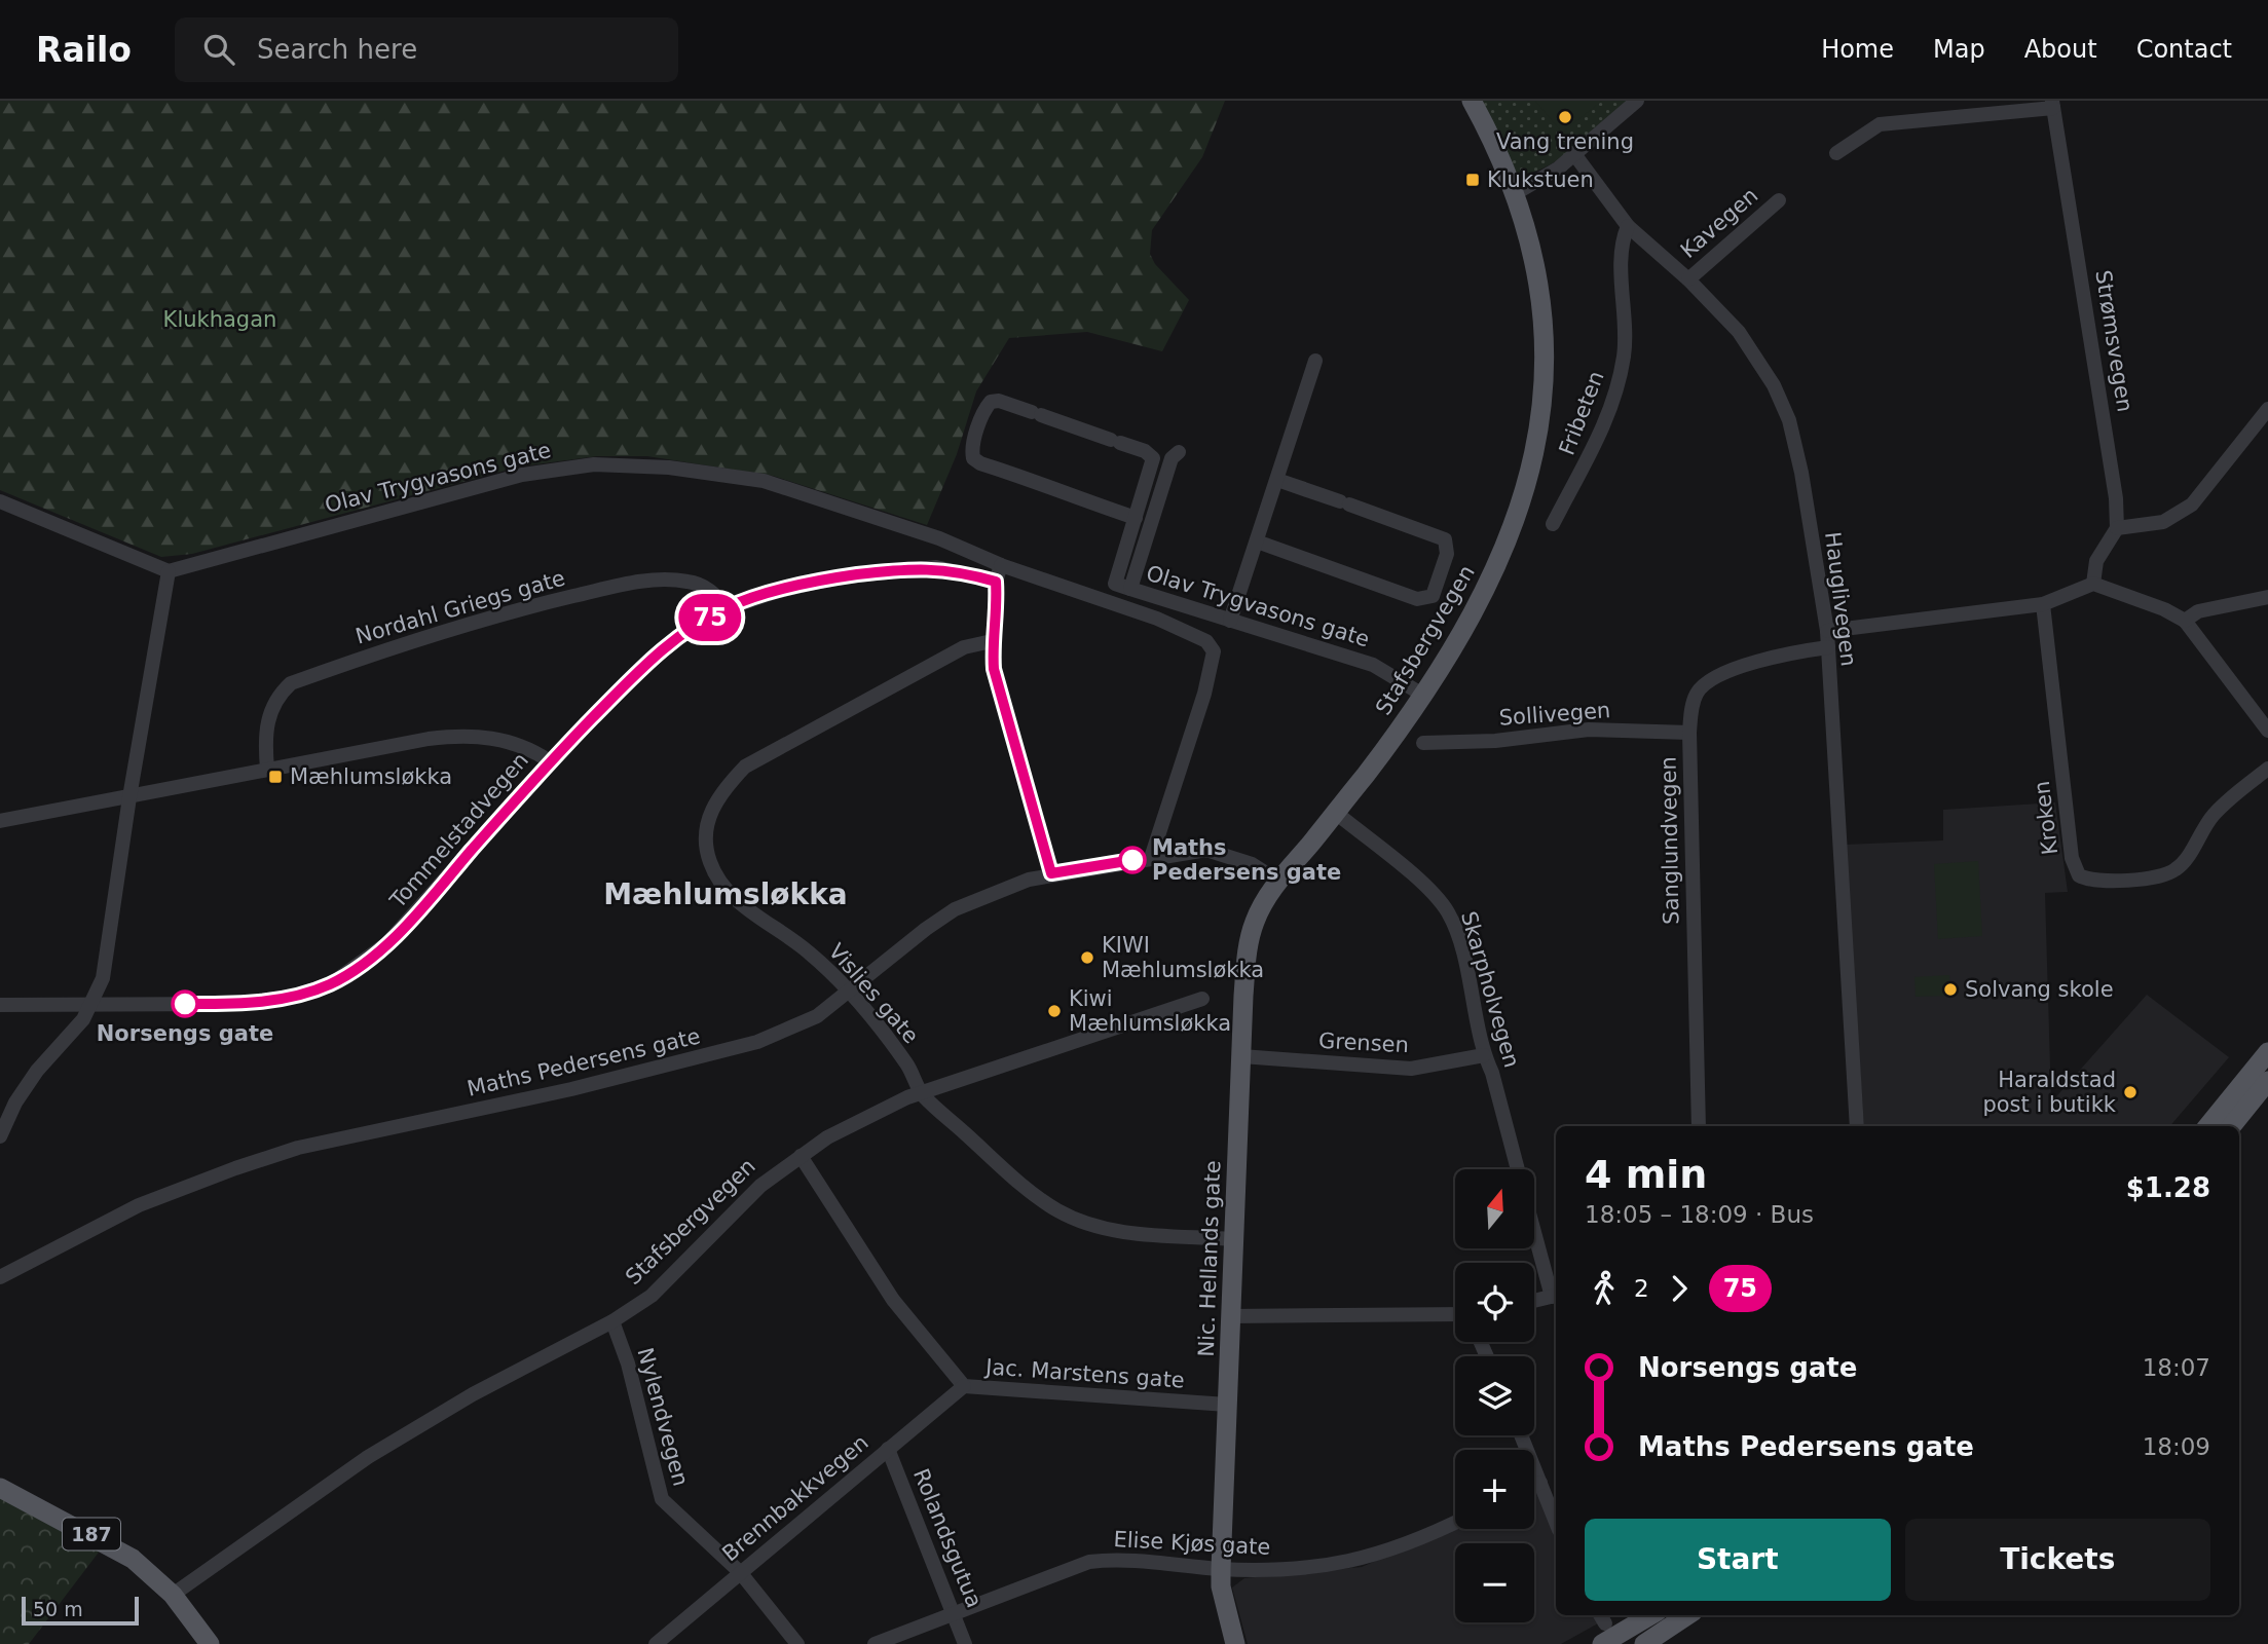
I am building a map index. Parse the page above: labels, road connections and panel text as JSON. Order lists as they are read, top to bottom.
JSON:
{
  "streets": {
    "main road": ["Stafsbergvegen", "Nic. Hellands gate", "187"],
    "street": [
      "Kavegen",
      "Strømsvegen",
      "Fribeten",
      "Olav Trygvasons gate",
      "Hauglivegen",
      "Nordahl Griegs gate",
      "Sollivegen",
      "Kroken",
      "Tommelstadvegen",
      "Sanglundvegen",
      "Skarpholvegen",
      "Vislies gate",
      "Grensen",
      "Maths Pedersens gate",
      "Jac. Marstens gate",
      "Nylendvegen",
      "Brennbakkvegen",
      "Rolandsgutua",
      "Elise Kjøs gate"
    ]
  },
  "crossings": [
    ["Kavegen", "Hauglivegen"],
    ["Fribeten", "Hauglivegen"],
    ["Olav Trygvasons gate", "Stafsbergvegen"],
    ["Olav Trygvasons gate", "Maths Pedersens gate"],
    ["Hauglivegen", "Sanglundvegen"],
    ["Nordahl Griegs gate", "Tommelstadvegen"],
    ["Stafsbergvegen", "Skarpholvegen"],
    ["Stafsbergvegen", "Vislies gate"],
    ["Stafsbergvegen", "Maths Pedersens gate"],
    ["Stafsbergvegen", "Nic. Hellands gate"],
    ["Stafsbergvegen", "Jac. Marstens gate"],
    ["Stafsbergvegen", "Nylendvegen"],
    ["Stafsbergvegen", "187"],
    ["Sollivegen", "Sanglundvegen"],
    ["Skarpholvegen", "Grensen"],
    ["Vislies gate", "Maths Pedersens gate"],
    ["Vislies gate", "Nic. Hellands gate"],
    ["Grensen", "Nic. Hellands gate"],
    ["Maths Pedersens gate", "Nic. Hellands gate"],
    ["Nic. Hellands gate", "Jac. Marstens gate"],
    ["Nic. Hellands gate", "Elise Kjøs gate"],
    ["Jac. Marstens gate", "Brennbakkvegen"],
    ["Nylendvegen", "Brennbakkvegen"],
    ["Brennbakkvegen", "Rolandsgutua"],
    ["Rolandsgutua", "Elise Kjøs gate"]
  ],
  "districts": ["Mæhlumsløkka"],
  "parks": ["Klukhagan"],
  "places": {
    "other": [
      "Vang trening",
      "Maths Pedersens gate",
      "KIWI Mæhlumsløkka",
      "Solvang skole",
      "Norsengs gate",
      "Kiwi Mæhlumsløkka",
      "Haraldstad post i butikk"
    ],
    "transit": ["Klukstuen", "Mæhlumsløkka"]
  },
  "lines": ["bus line 75"],
  "scale_bar": "50 m",
  "north": "top",
  "page": {
    "header": "Railo",
    "search": "Search here",
    "nav": [
      "Home",
      "Map",
      "About",
      "Contact"
    ],
    "on_map": "75",
    "heading": ["4 min", "18:05 – 18:09 · Bus", "$1.28"],
    "map_buttons": ["+", "−"],
    "legs": ["2", "75"],
    "list": [
      {
        "name": "Norsengs gate",
        "value": "18:07"
      },
      {
        "name": "Maths Pedersens gate",
        "value": "18:09"
      }
    ],
    "buttons": ["Start", "Tickets"],
    "scale": "50 m"
  }
}
